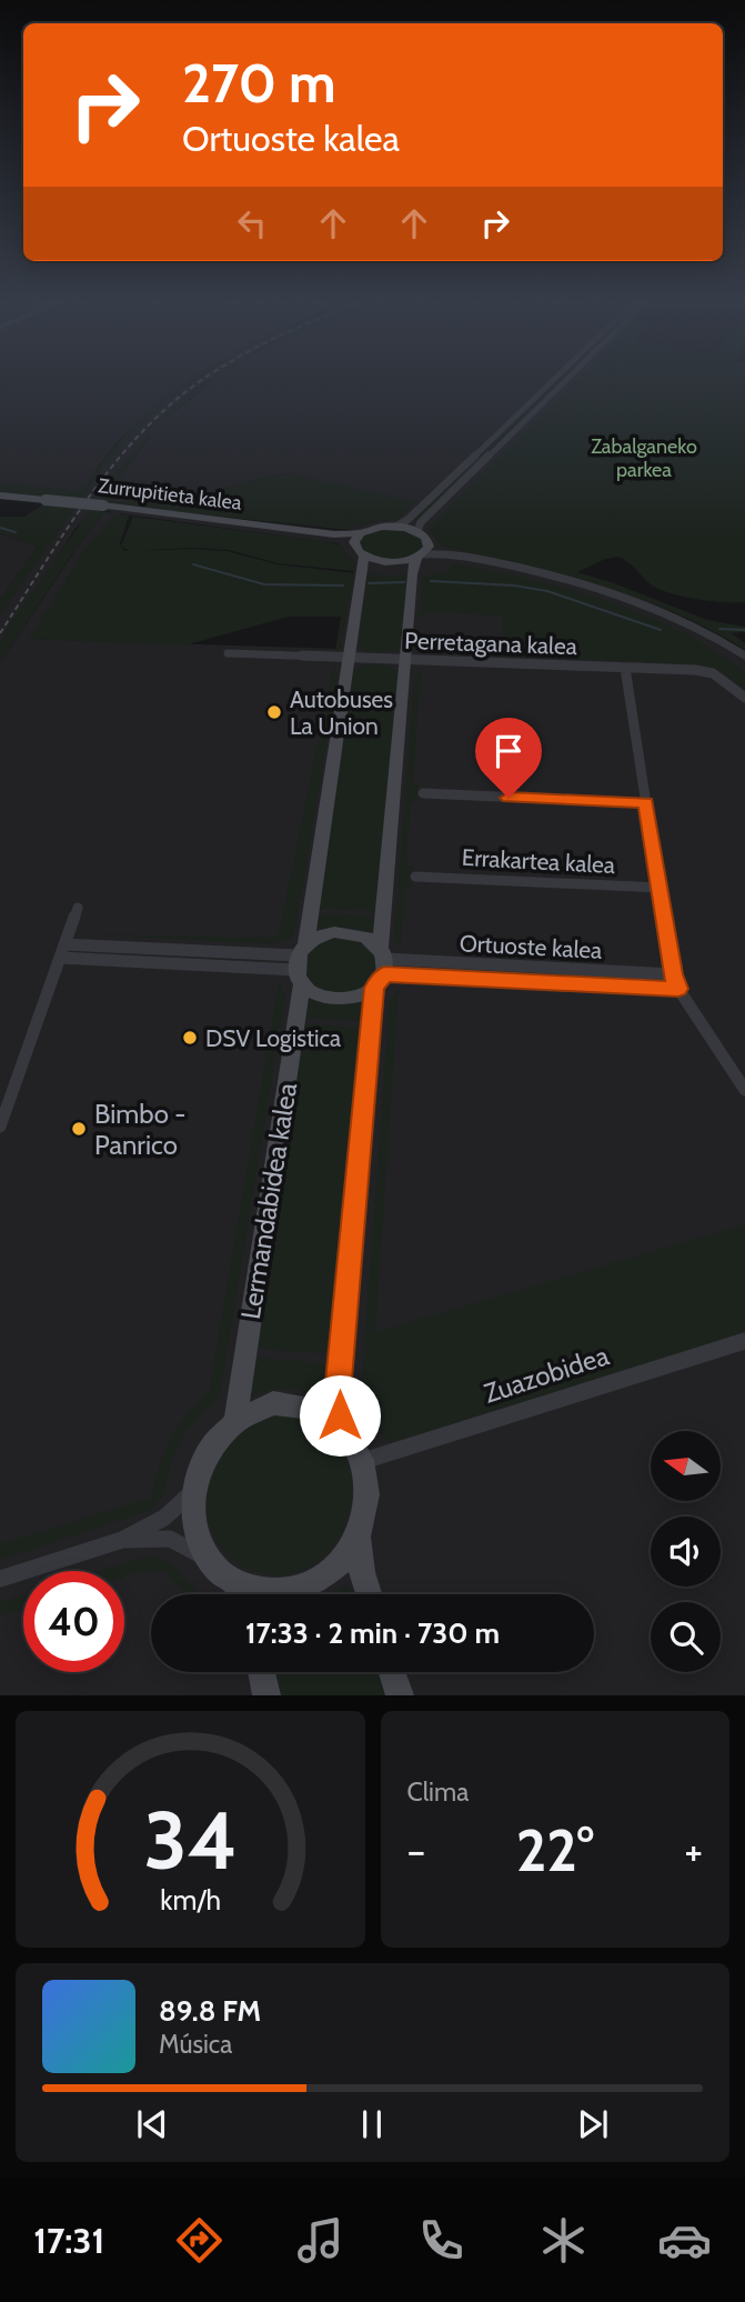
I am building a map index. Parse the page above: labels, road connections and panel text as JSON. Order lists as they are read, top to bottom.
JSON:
{
  "streets": {
    "street": [
      "Zurrupitieta kalea",
      "Perretagana kalea",
      "Errakartea kalea",
      "Ortuoste kalea",
      "Lermandabidea kalea",
      "Zuazobidea"
    ]
  },
  "crossings": [
    ["Perretagana kalea", "Lermandabidea kalea"],
    ["Ortuoste kalea", "Lermandabidea kalea"]
  ],
  "parks": ["Zabalganeko parkea"],
  "places": ["Autobuses La Union", "DSV Logistica", "Bimbo - Panrico"],
  "north": "left",
  "page": {
    "turn": ["270 m", "Ortuoste kalea"],
    "limit": "40",
    "trip": "17:33 · 2 min · 730 m",
    "tile": "Clima",
    "heat": ["−", "22°", "+"],
    "song": ["89.8 FM", "Música"],
    "tabs": "17:31",
    "gauge": ["34", "km/h"]
  }
}
